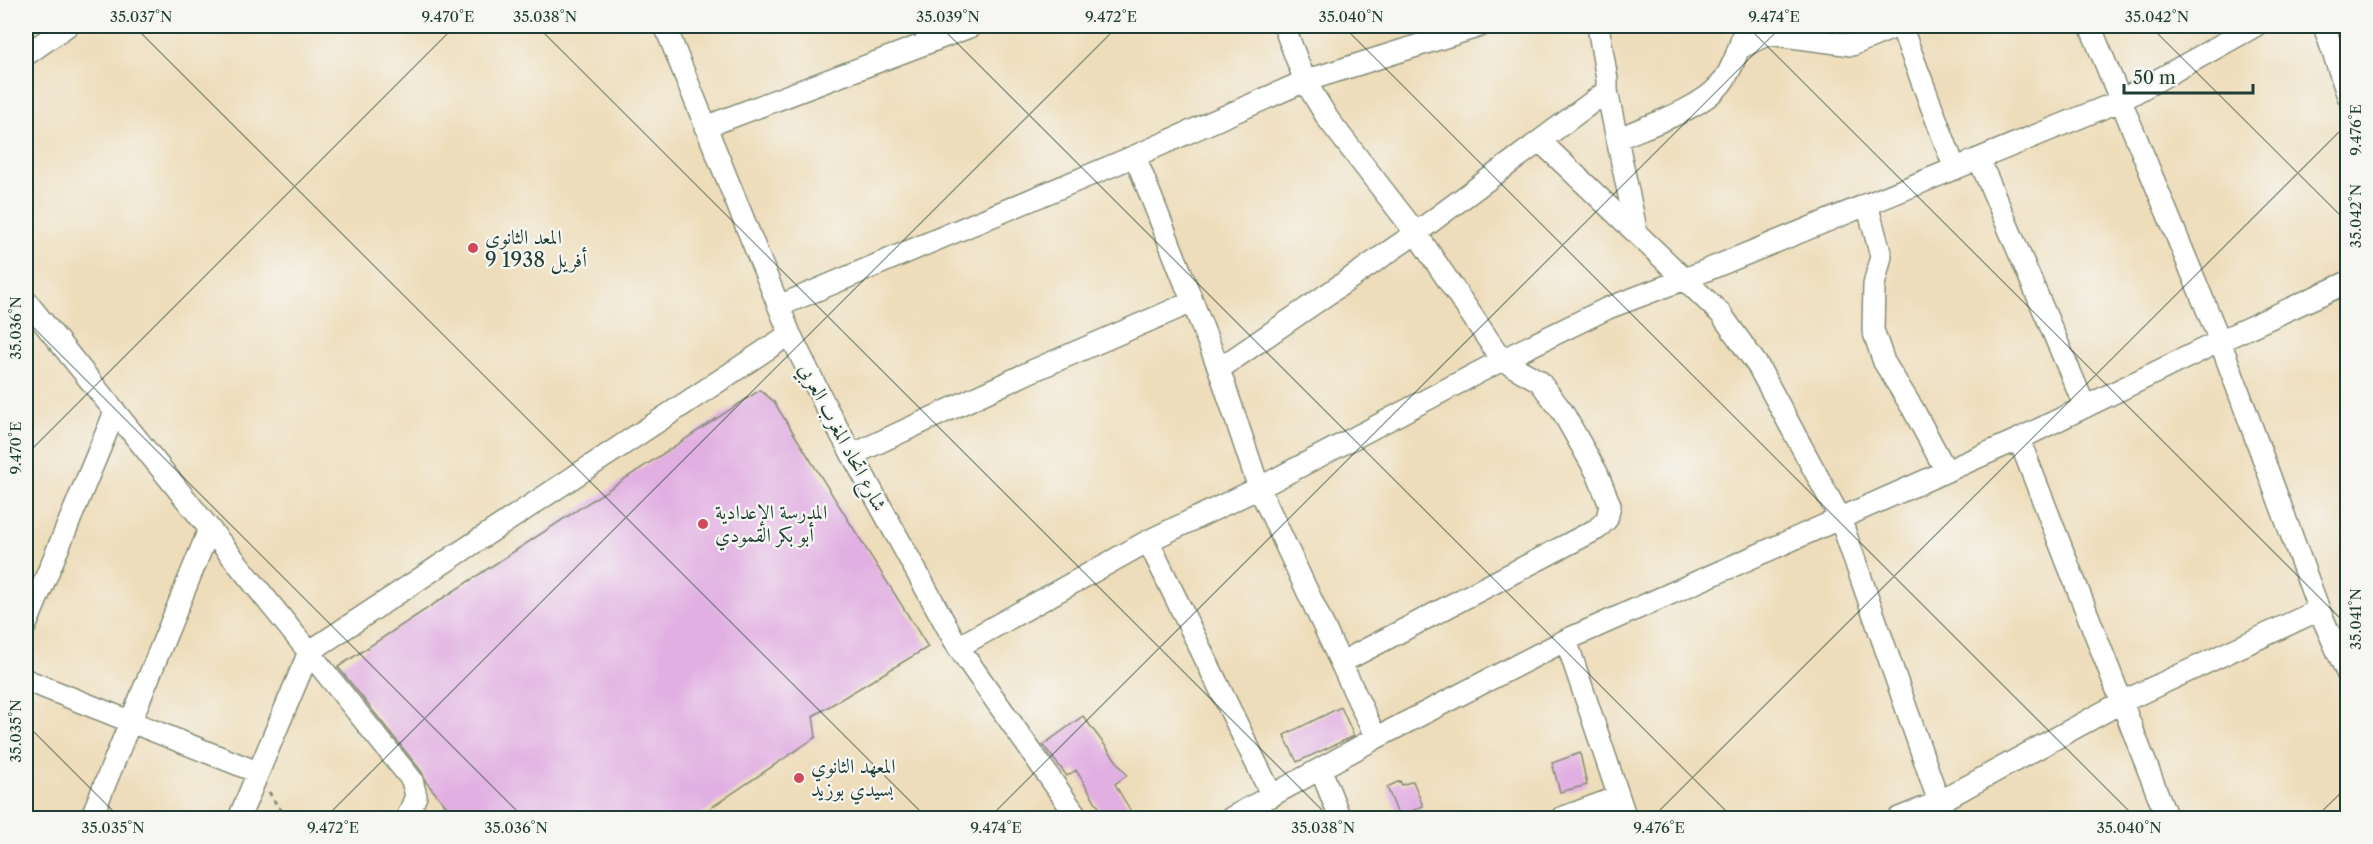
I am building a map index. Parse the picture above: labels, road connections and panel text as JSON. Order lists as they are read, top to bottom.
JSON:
{
  "streets": {
    "street": ["شارع اتحاد المغرب العربي"]
  },
  "places": ["المعد الثانوي 9 أفريل 1938", "المدرسة الإعدادية أبو بكر القمودي", "المعهد الثانوي بسيدي بوزيد"],
  "scale_bar": "50 m",
  "coordinates": [
    "35.037°N",
    "9.470°E",
    "35.038°N",
    "35.039°N",
    "9.472°E",
    "35.040°N",
    "9.474°E",
    "35.042°N",
    "9.476°E",
    "35.036°N",
    "35.041°N",
    "35.035°N"
  ]
}
